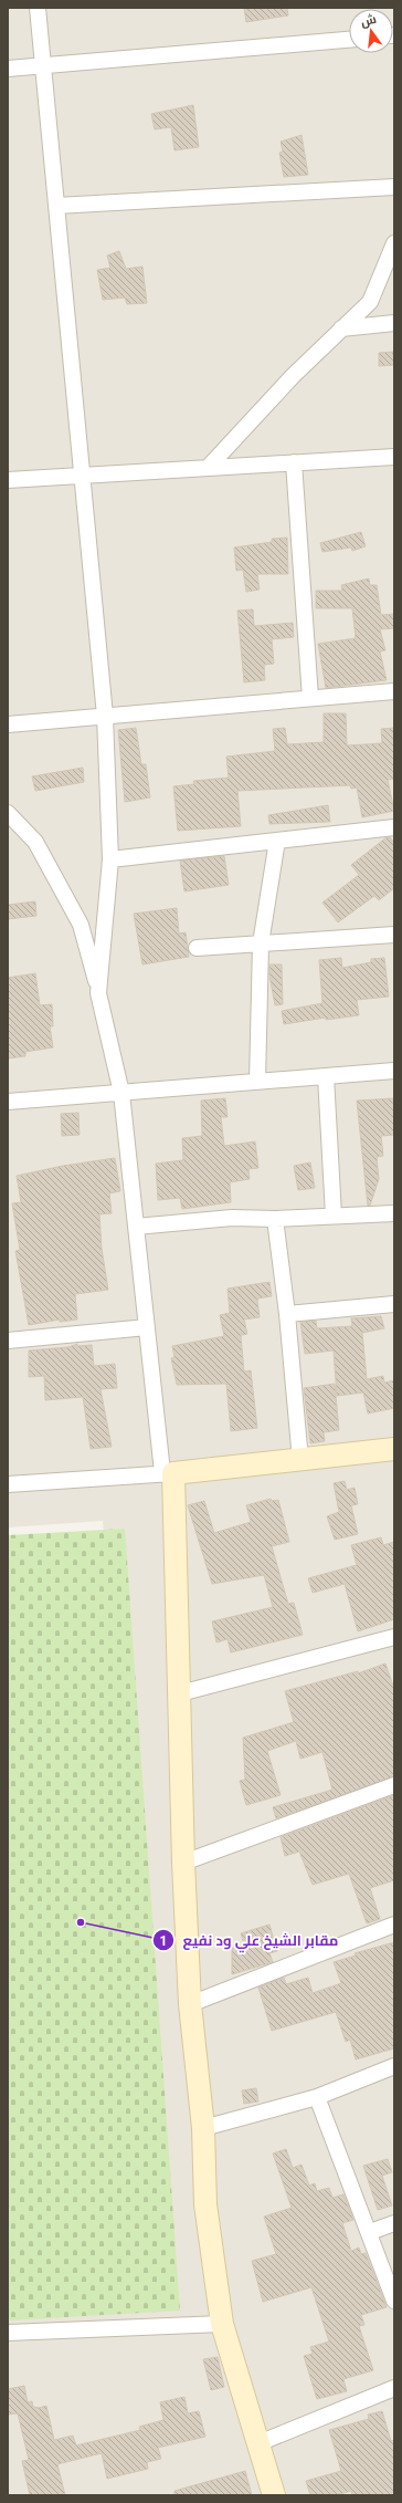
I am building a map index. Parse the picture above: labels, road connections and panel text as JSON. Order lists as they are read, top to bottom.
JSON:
{
  "places": ["مقابر الشيخ علي ود نفيع"],
  "north": "top"
}
